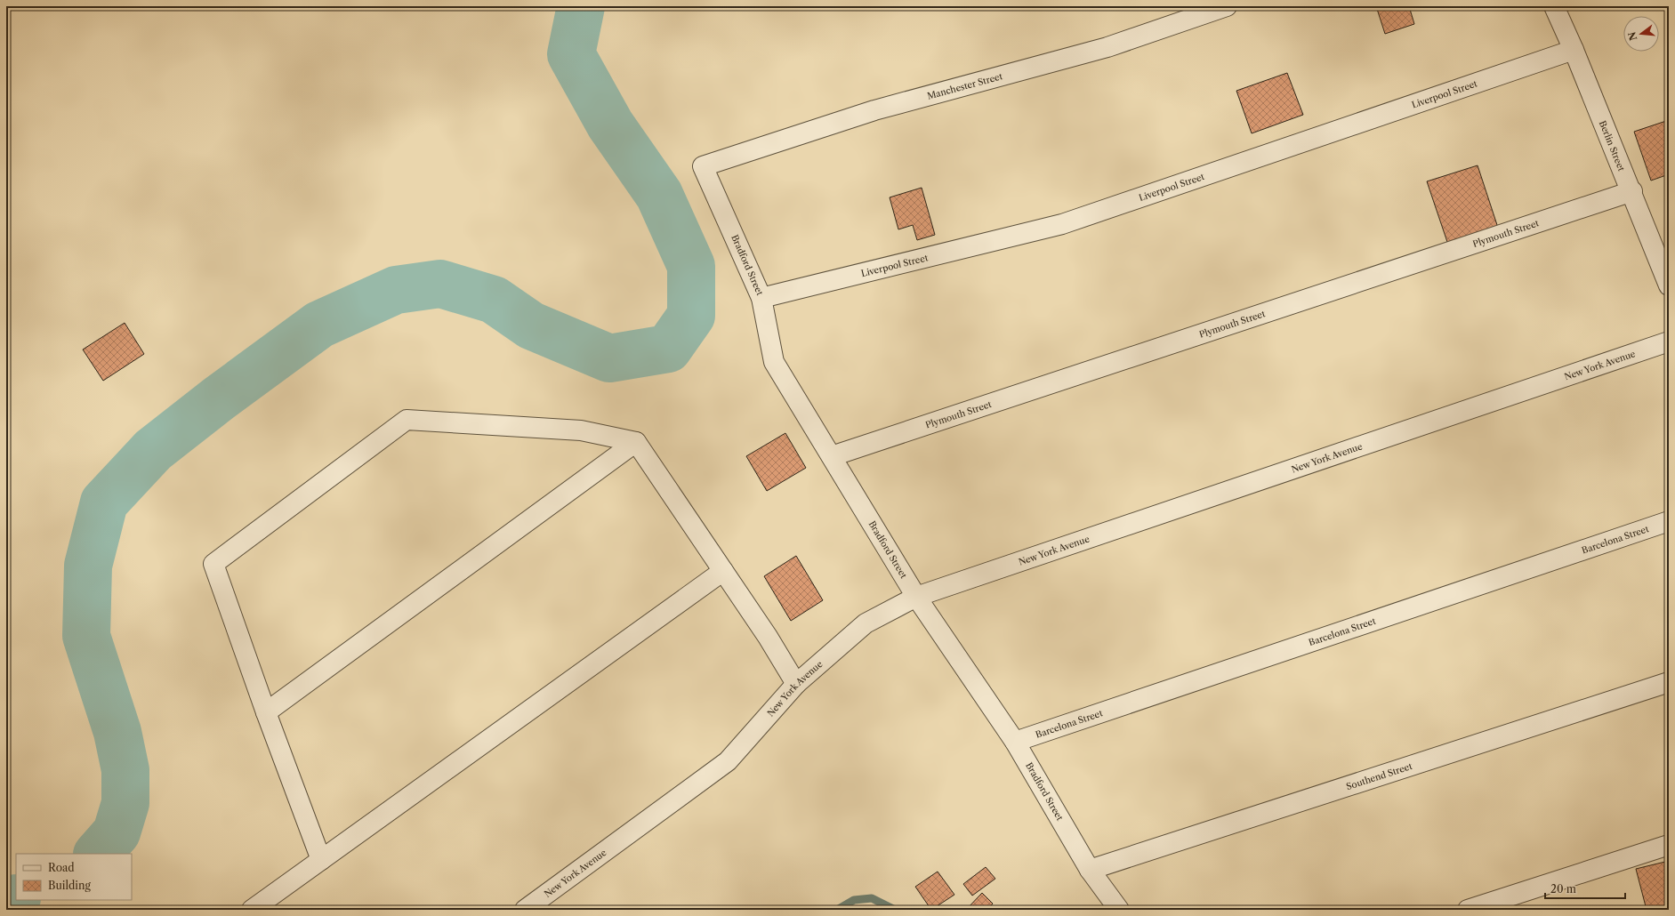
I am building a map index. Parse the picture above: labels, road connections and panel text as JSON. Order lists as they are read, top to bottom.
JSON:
{
  "streets": {
    "street": [
      "Manchester Street",
      "Liverpool Street",
      "Berlin Street",
      "Plymouth Street",
      "Bradford Street",
      "New York Avenue",
      "Barcelona Street",
      "Southend Street"
    ]
  },
  "crossings": [
    ["Manchester Street", "Bradford Street"],
    ["Liverpool Street", "Berlin Street"],
    ["Liverpool Street", "Bradford Street"],
    ["Berlin Street", "Plymouth Street"],
    ["Plymouth Street", "Bradford Street"],
    ["Bradford Street", "New York Avenue"],
    ["Bradford Street", "Barcelona Street"],
    ["Bradford Street", "Southend Street"]
  ],
  "legend": ["Road", "Building"],
  "scale_bar": "20 m",
  "north": "left"
}
